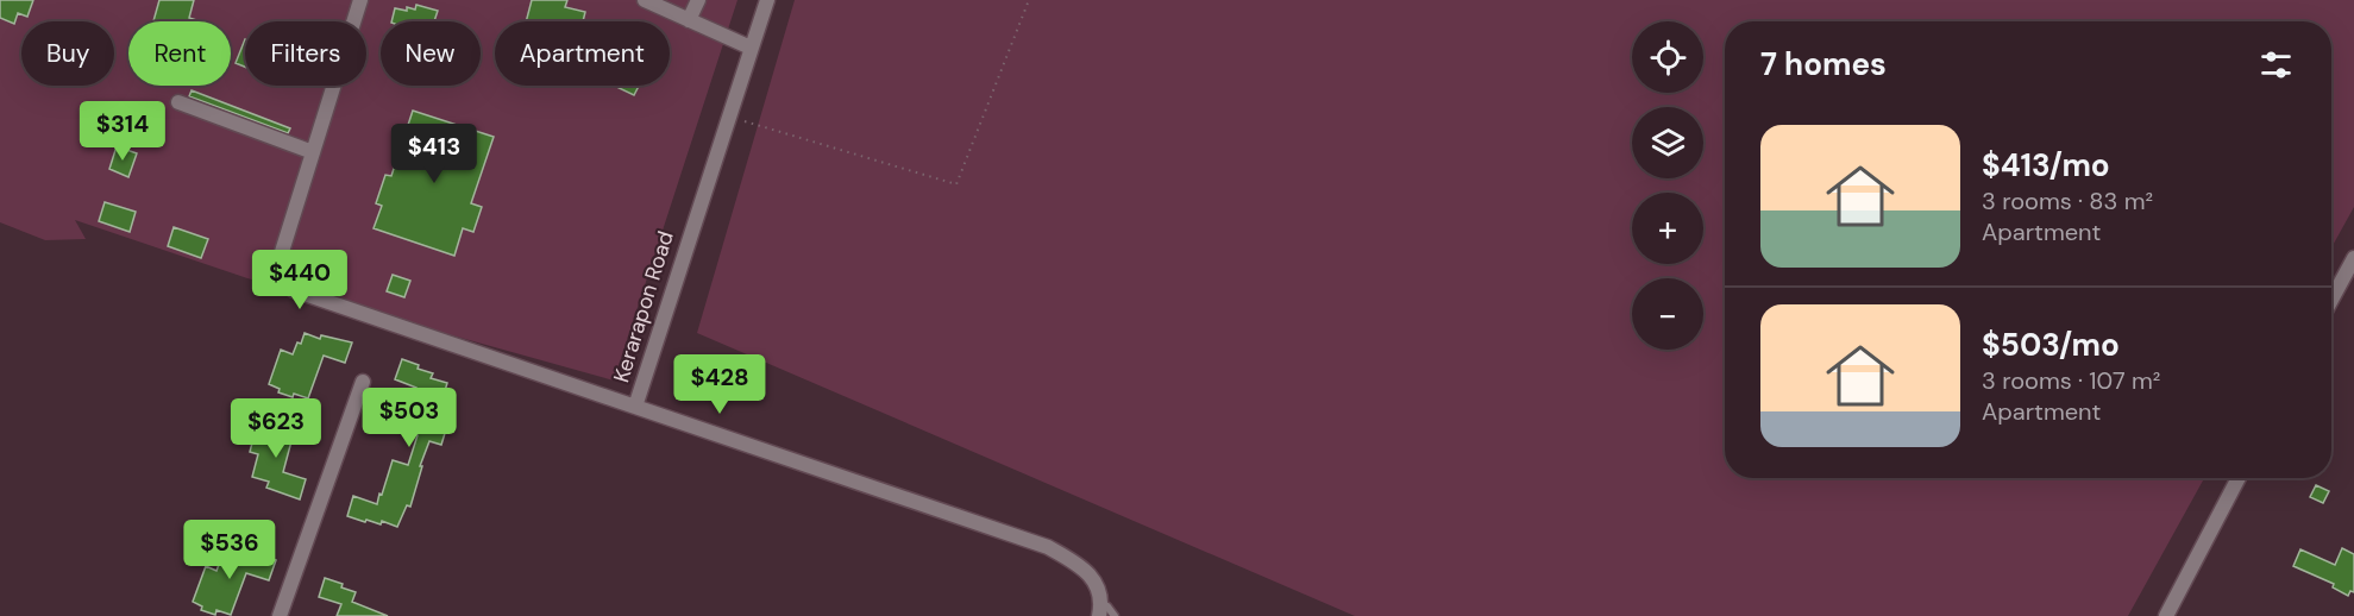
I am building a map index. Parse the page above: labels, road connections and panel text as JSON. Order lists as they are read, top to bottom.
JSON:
{
  "streets": {
    "street": ["Kerarapon Road"]
  },
  "page": {
    "map_buttons": ["+", "−"],
    "chip": [
      "Buy",
      "Rent",
      "Filters",
      "New",
      "Apartment"
    ],
    "heading": "7 homes",
    "price": [
      "$314",
      "$413",
      "$440",
      "$428",
      "$503",
      "$623",
      "$536"
    ],
    "list": [
      {
        "name": "$413/mo",
        "note": "3 rooms · 83 m² · Apartment"
      },
      {
        "name": "$503/mo",
        "note": "3 rooms · 107 m² · Apartment"
      }
    ]
  }
}
